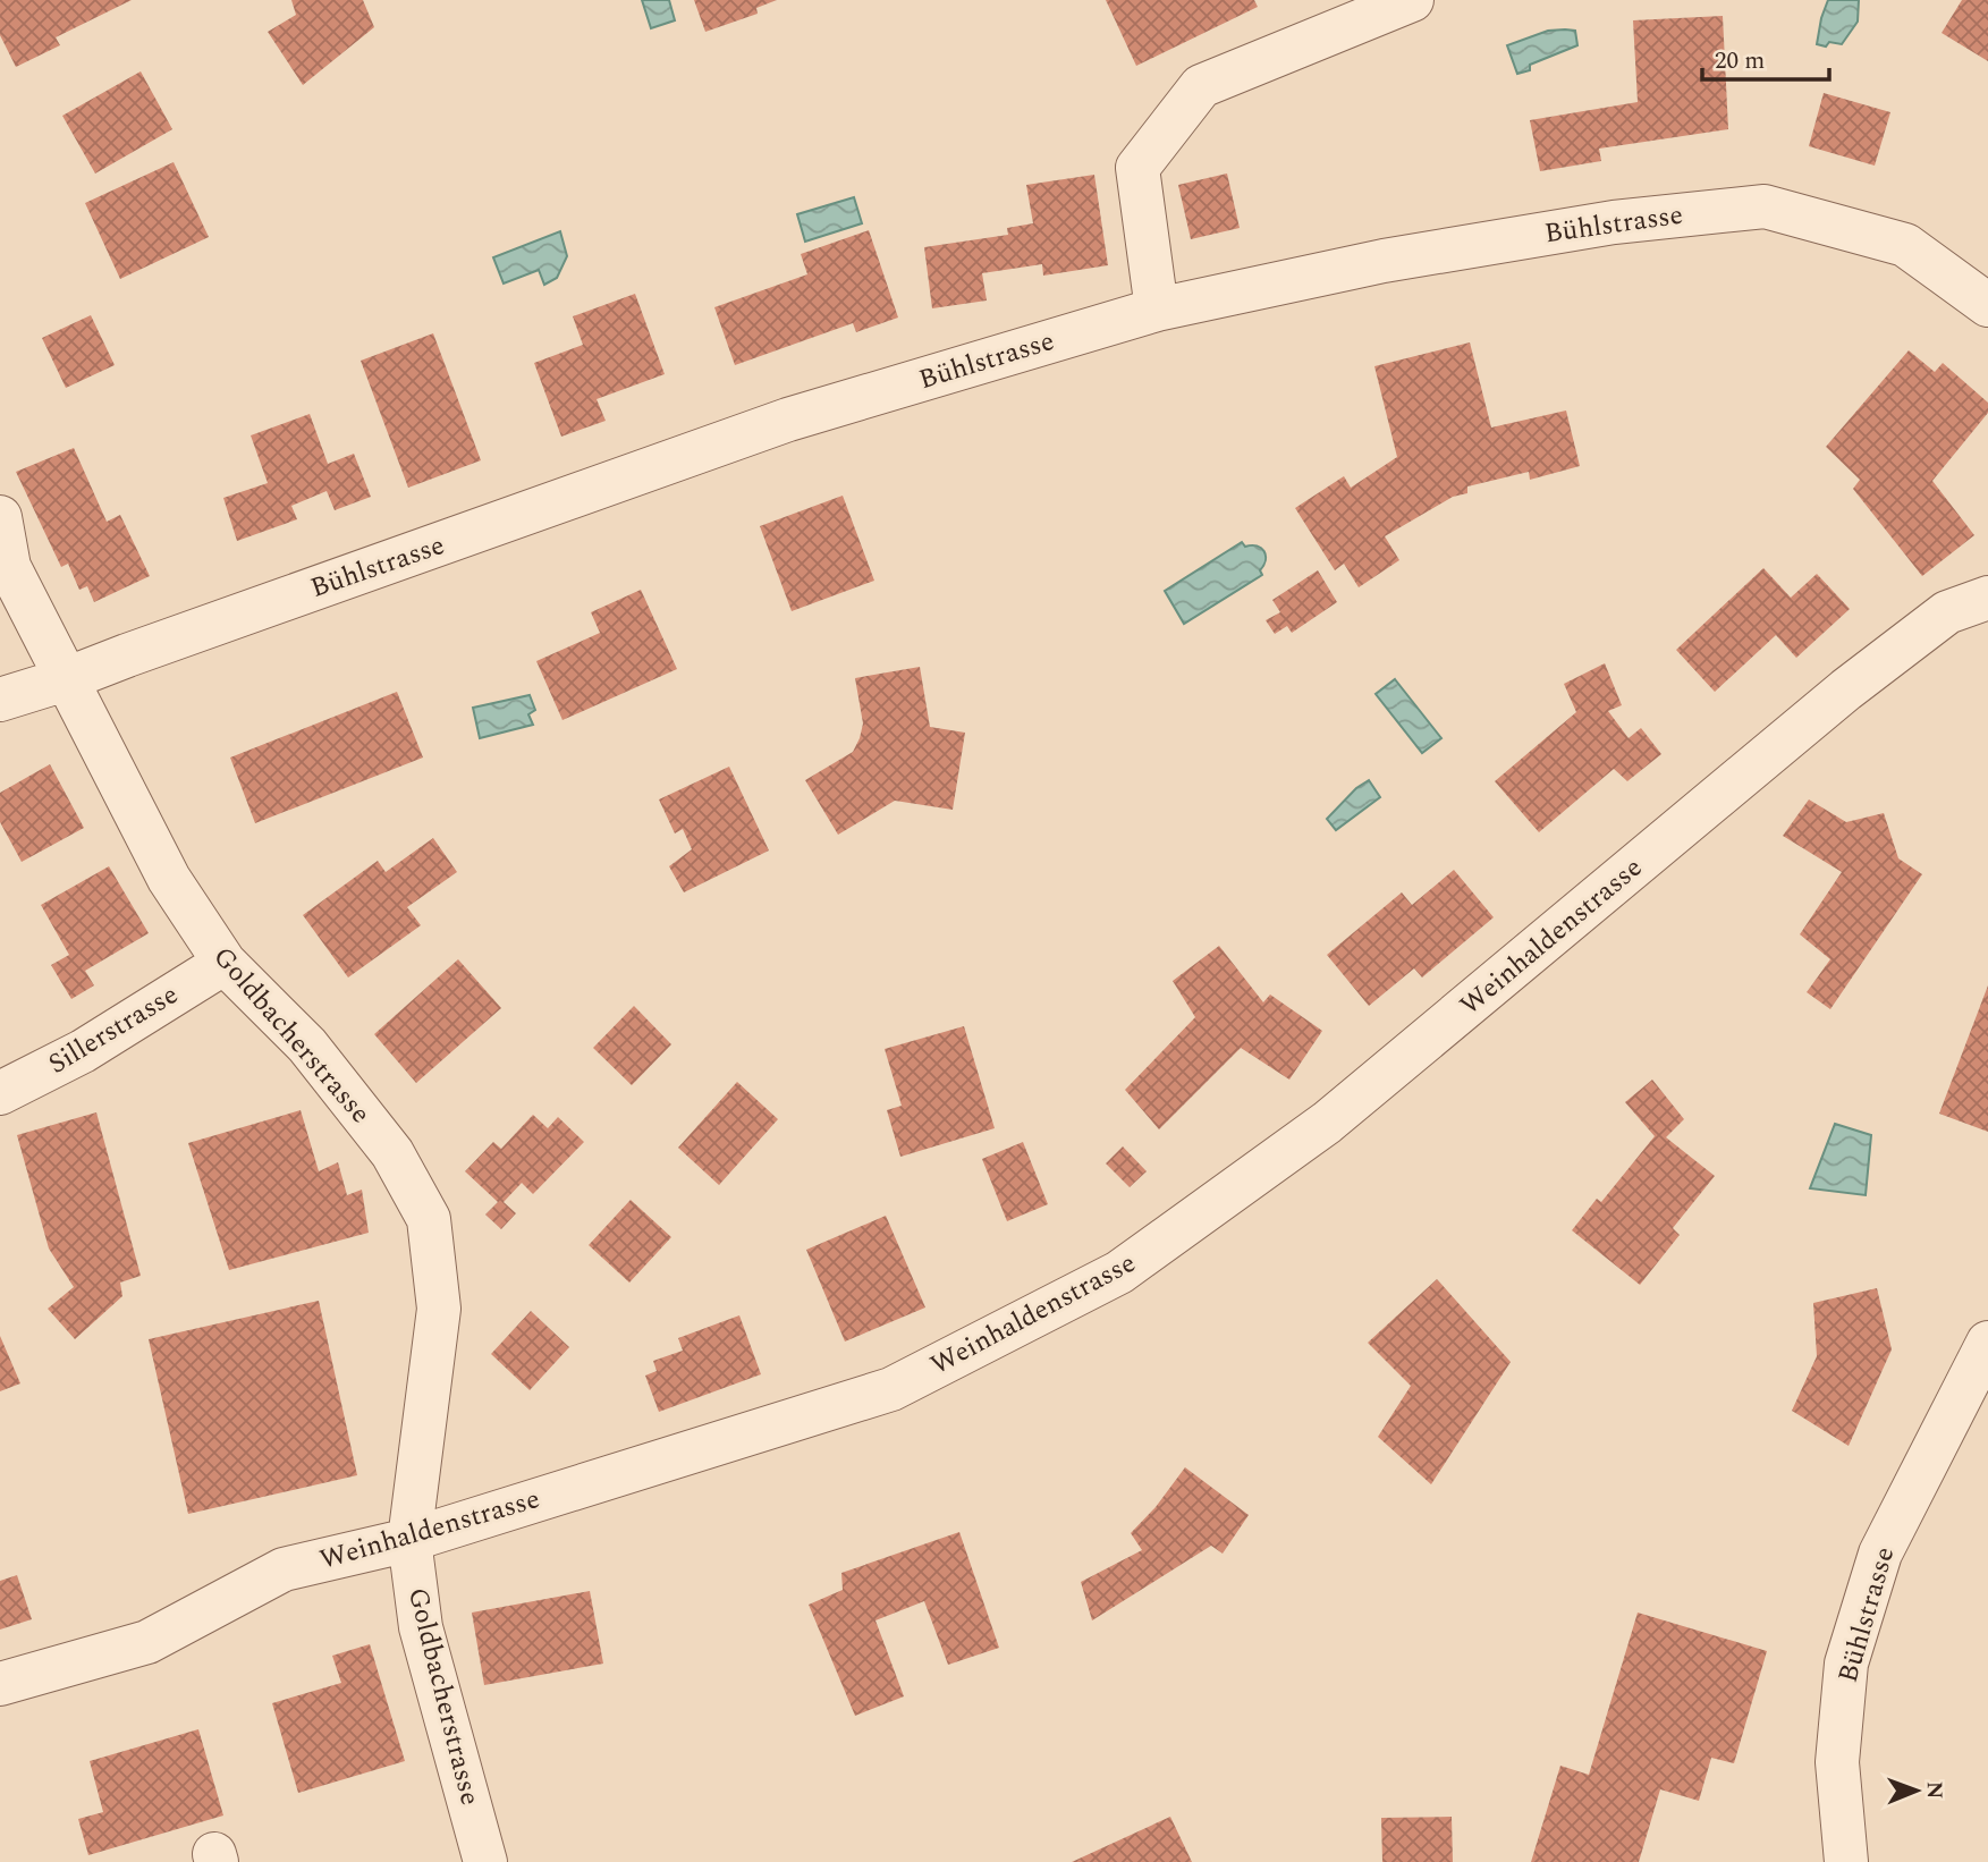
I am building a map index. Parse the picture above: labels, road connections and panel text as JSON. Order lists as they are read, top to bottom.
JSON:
{
  "streets": {
    "street": [
      "Bühlstrasse",
      "Weinhaldenstrasse",
      "Sillerstrasse",
      "Goldbacherstrasse"
    ]
  },
  "crossings": [
    ["Bühlstrasse", "Goldbacherstrasse"],
    ["Weinhaldenstrasse", "Goldbacherstrasse"],
    ["Sillerstrasse", "Goldbacherstrasse"]
  ],
  "scale_bar": "20 m",
  "north": "right"
}
